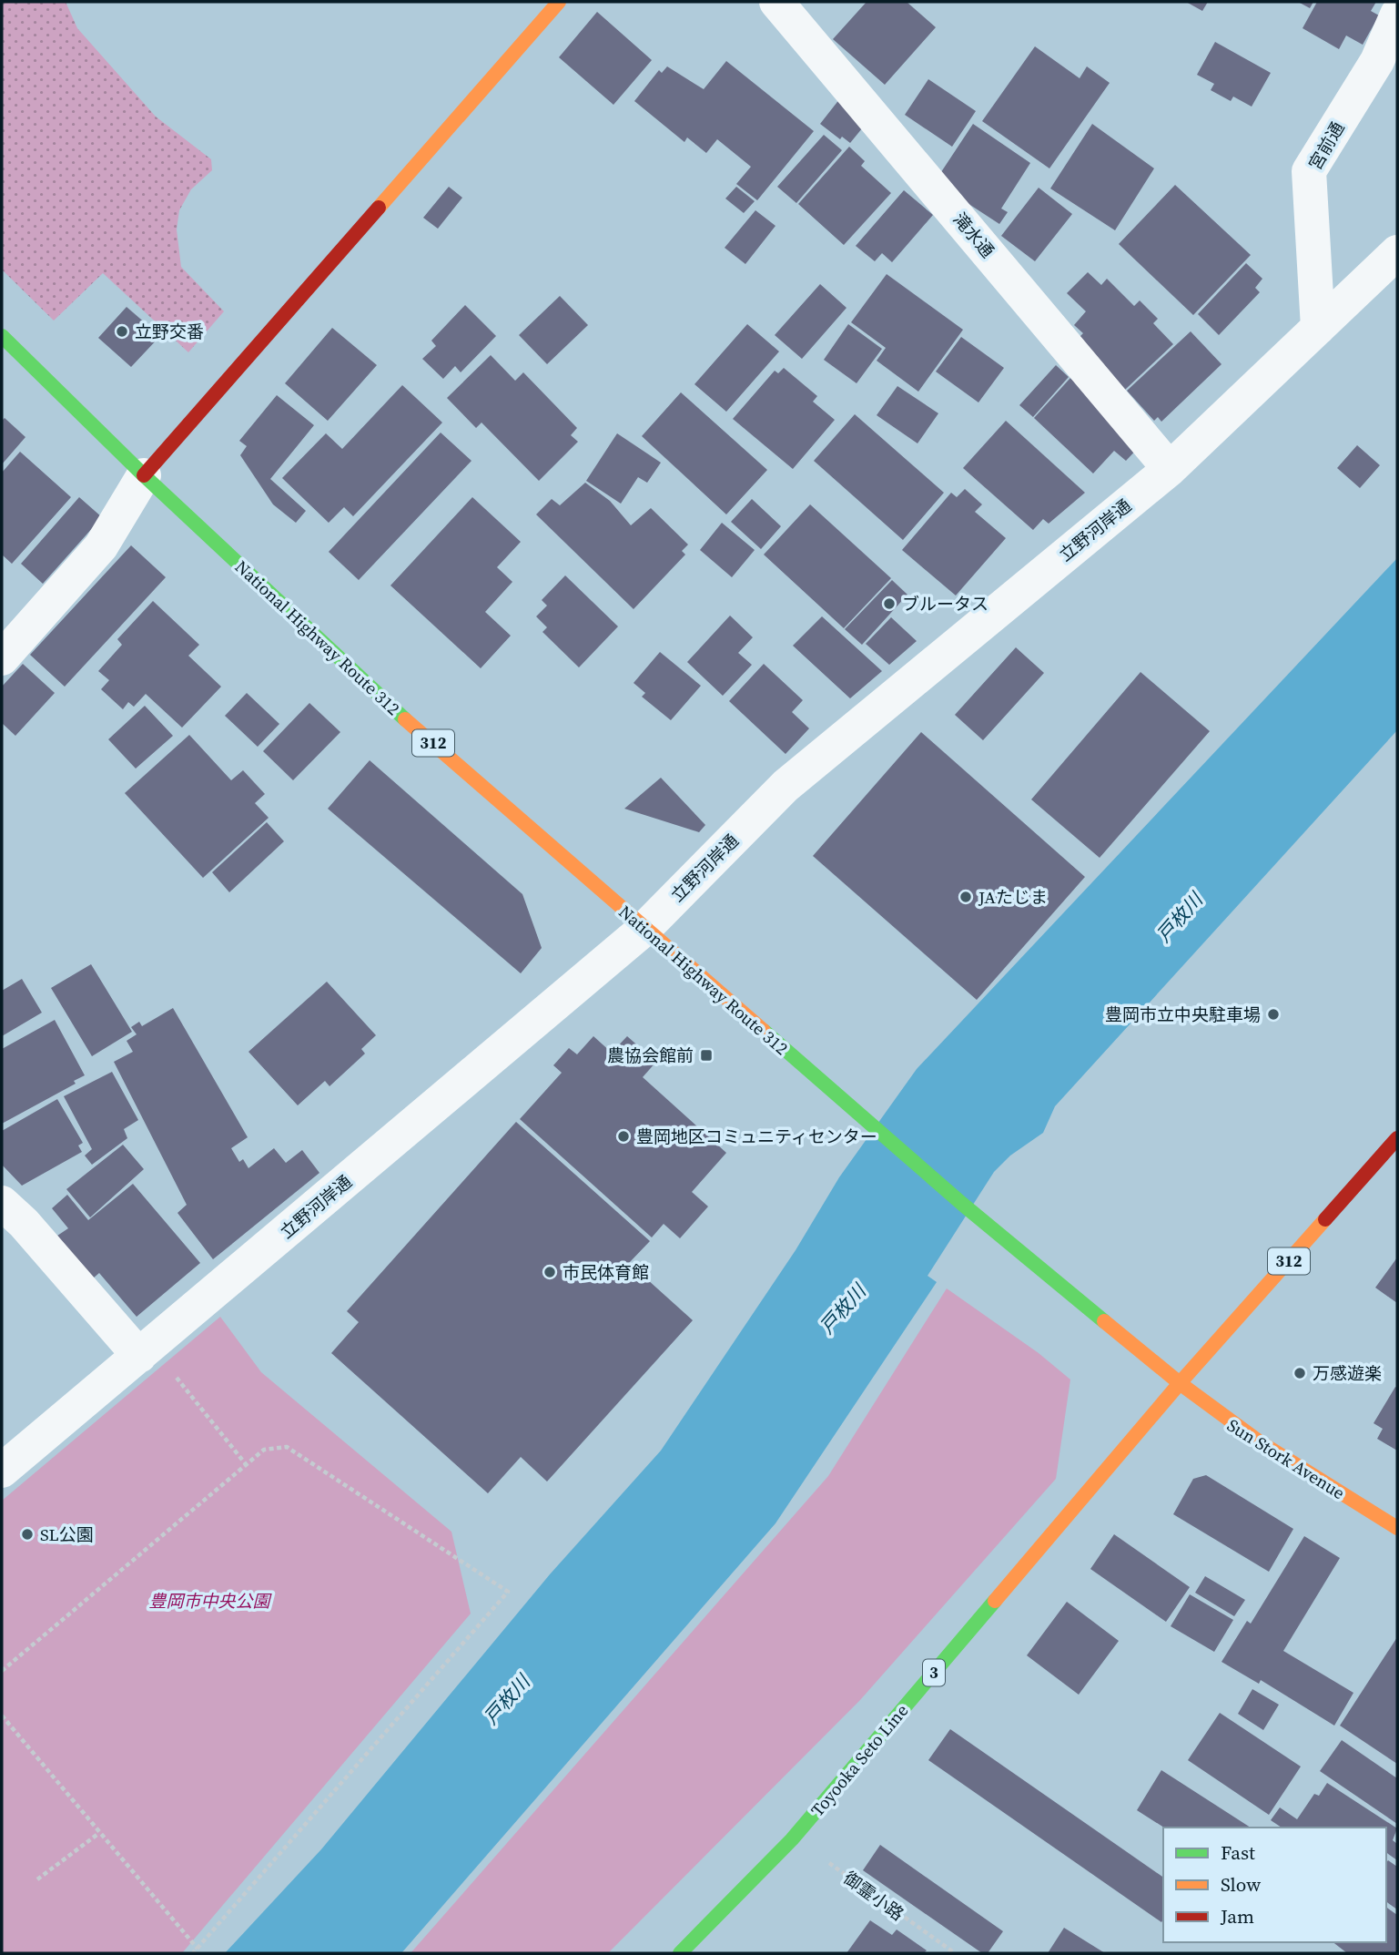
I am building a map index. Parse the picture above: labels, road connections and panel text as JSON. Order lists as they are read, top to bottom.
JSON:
{
  "streets": {
    "main road": [
      "National Highway Route 312",
      "312",
      "Sun Stork Avenue",
      "3",
      "Toyooka Seto Line"
    ],
    "street": ["宮前通", "滝水通", "立野河岸通"],
    "path": ["御霊小路"]
  },
  "crossings": [
    ["宮前通", "立野河岸通"],
    ["滝水通", "立野河岸通"],
    ["立野河岸通", "National Highway Route 312"],
    ["National Highway Route 312", "312"],
    ["National Highway Route 312", "Sun Stork Avenue"],
    ["National Highway Route 312", "Toyooka Seto Line"],
    ["312", "Sun Stork Avenue"],
    ["312", "Toyooka Seto Line"],
    ["Sun Stork Avenue", "Toyooka Seto Line"],
    ["Toyooka Seto Line", "御霊小路"]
  ],
  "water": ["戸枚川"],
  "parks": ["豊岡市中央公園"],
  "places": {
    "other": [
      "立野交番",
      "ブルータス",
      "JAたじま",
      "豊岡市立中央駐車場",
      "豊岡地区コミュニティセンター",
      "市民体育館",
      "万感遊楽",
      "SL公園"
    ],
    "transit": ["農協会館前"]
  },
  "legend": ["Fast", "Slow", "Jam"]
}
